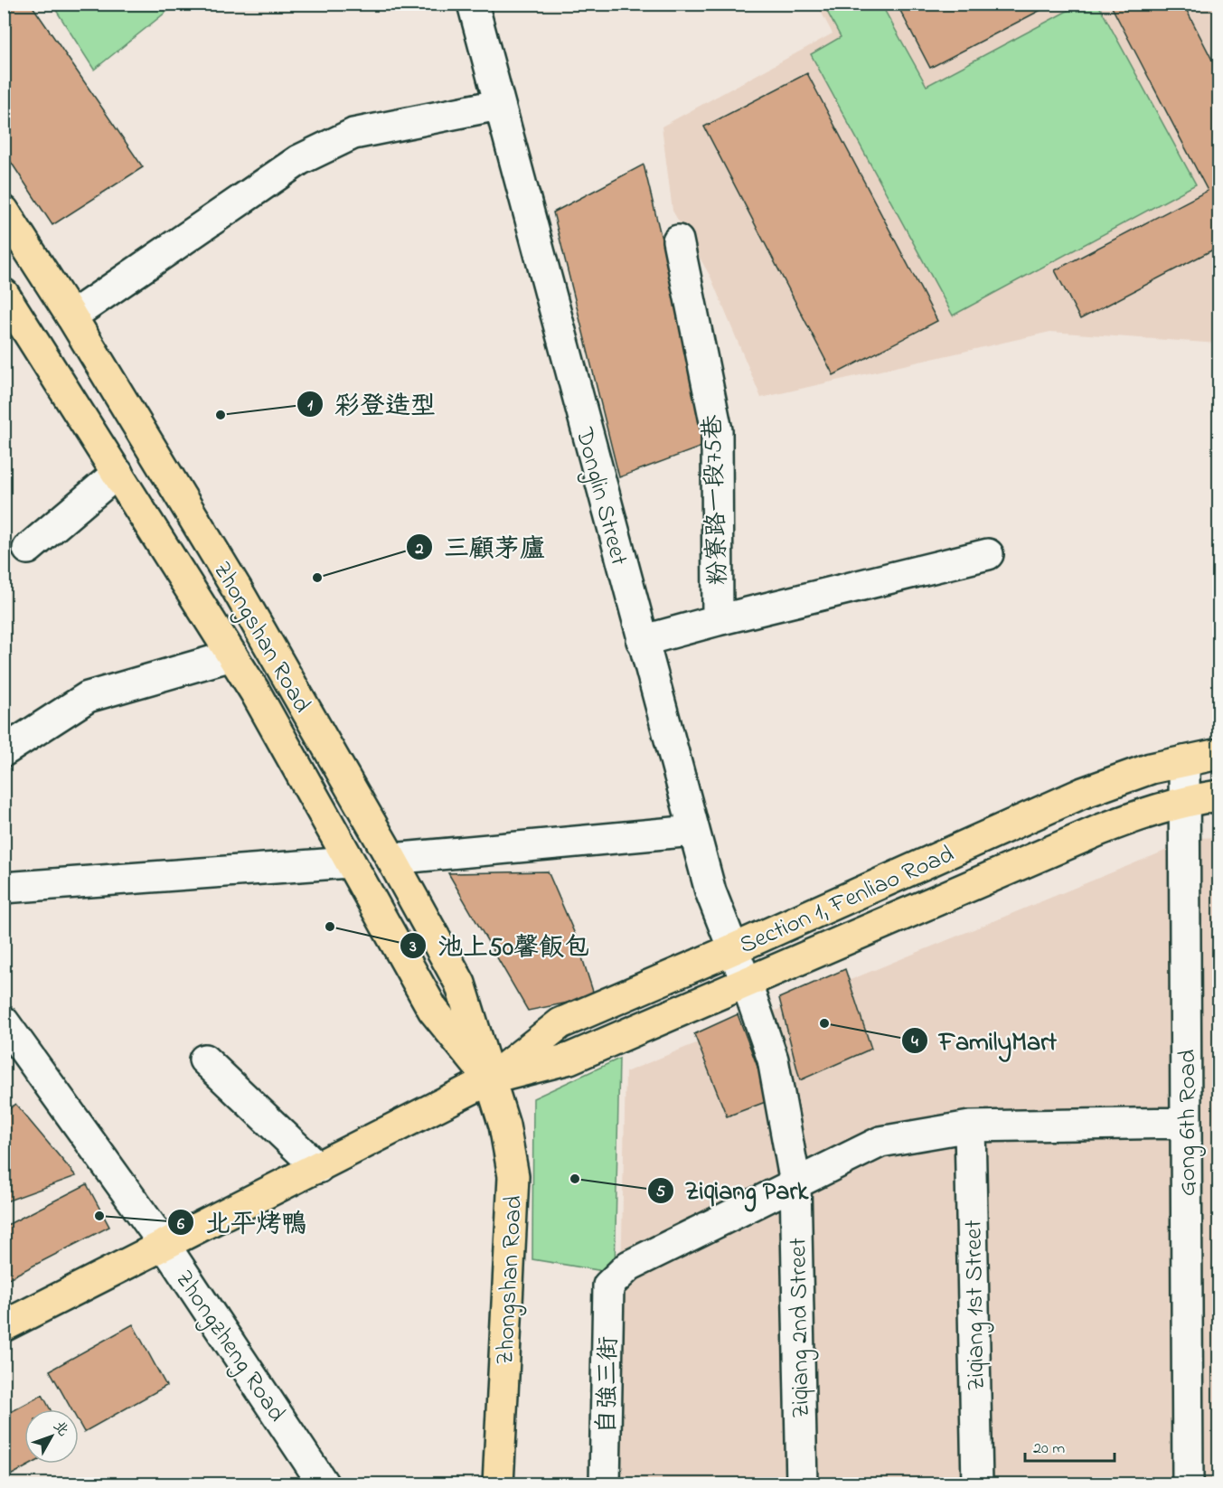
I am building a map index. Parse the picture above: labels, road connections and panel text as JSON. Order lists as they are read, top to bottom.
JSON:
{
  "streets": {
    "main road": ["Zhongshan Road", "Section 1, Fenliao Road"],
    "street": [
      "Donglin Street",
      "粉寮路一段75巷",
      "Gong 6th Road",
      "Ziqiang 1st Street",
      "Ziqiang 2nd Street",
      "Zhongzheng Road",
      "自強三街"
    ]
  },
  "crossings": [
    ["Donglin Street", "粉寮路一段75巷"],
    ["Donglin Street", "Section 1, Fenliao Road"],
    ["Donglin Street", "Ziqiang 2nd Street"],
    ["Zhongshan Road", "Section 1, Fenliao Road"],
    ["Section 1, Fenliao Road", "Gong 6th Road"],
    ["Section 1, Fenliao Road", "Ziqiang 2nd Street"],
    ["Section 1, Fenliao Road", "Zhongzheng Road"],
    ["Ziqiang 2nd Street", "自強三街"]
  ],
  "places": [
    "彩登造型",
    "三顧茅廬",
    "池上50馨飯包",
    "FamilyMart",
    "Ziqiang Park",
    "北平烤鴨"
  ],
  "scale_bar": "20 m",
  "north": "top right"
}
